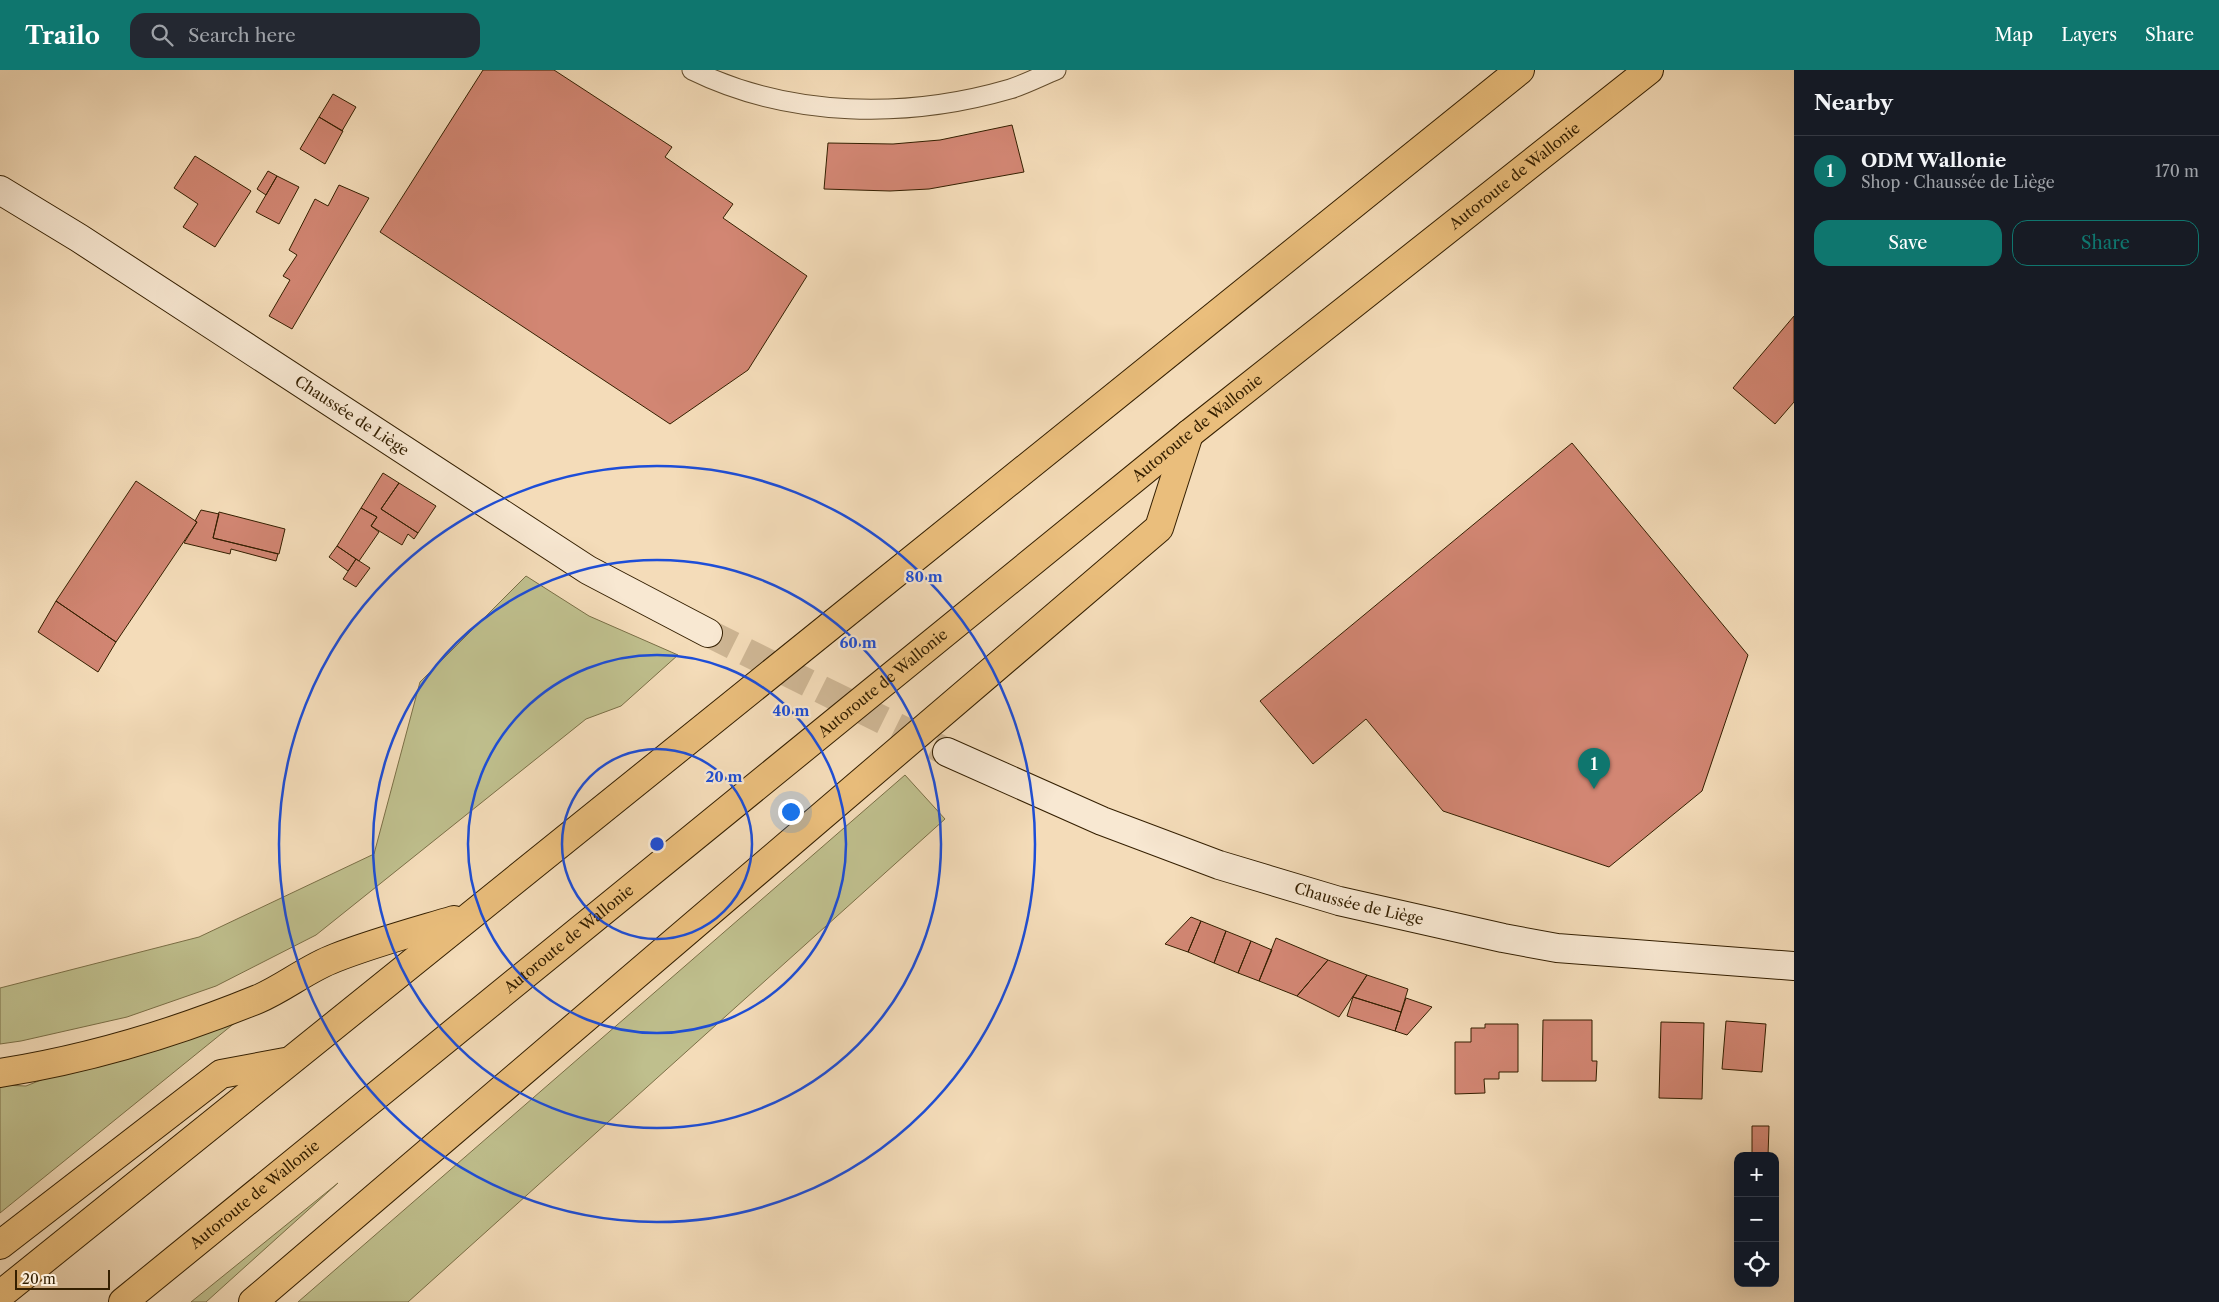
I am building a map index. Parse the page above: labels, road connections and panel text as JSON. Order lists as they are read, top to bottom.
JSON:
{
  "streets": {
    "highway": ["Autoroute de Wallonie"],
    "main road": ["Chaussée de Liège"]
  },
  "scale_bar": "20 m",
  "page": {
    "header": "Trailo",
    "search": "Search here",
    "nav": ["Map", "Layers", "Share"],
    "heading": "Nearby",
    "list": [
      {
        "mark": "1",
        "name": "ODM Wallonie",
        "note": "Shop · Chaussée de Liège",
        "value": "170 m"
      }
    ],
    "buttons": ["Save", "Share"],
    "pins": "1",
    "map_buttons": ["+", "−"],
    "scale": "20 m"
  },
  "rings": [
    "80 m",
    "60 m",
    "40 m",
    "20 m"
  ]
}
